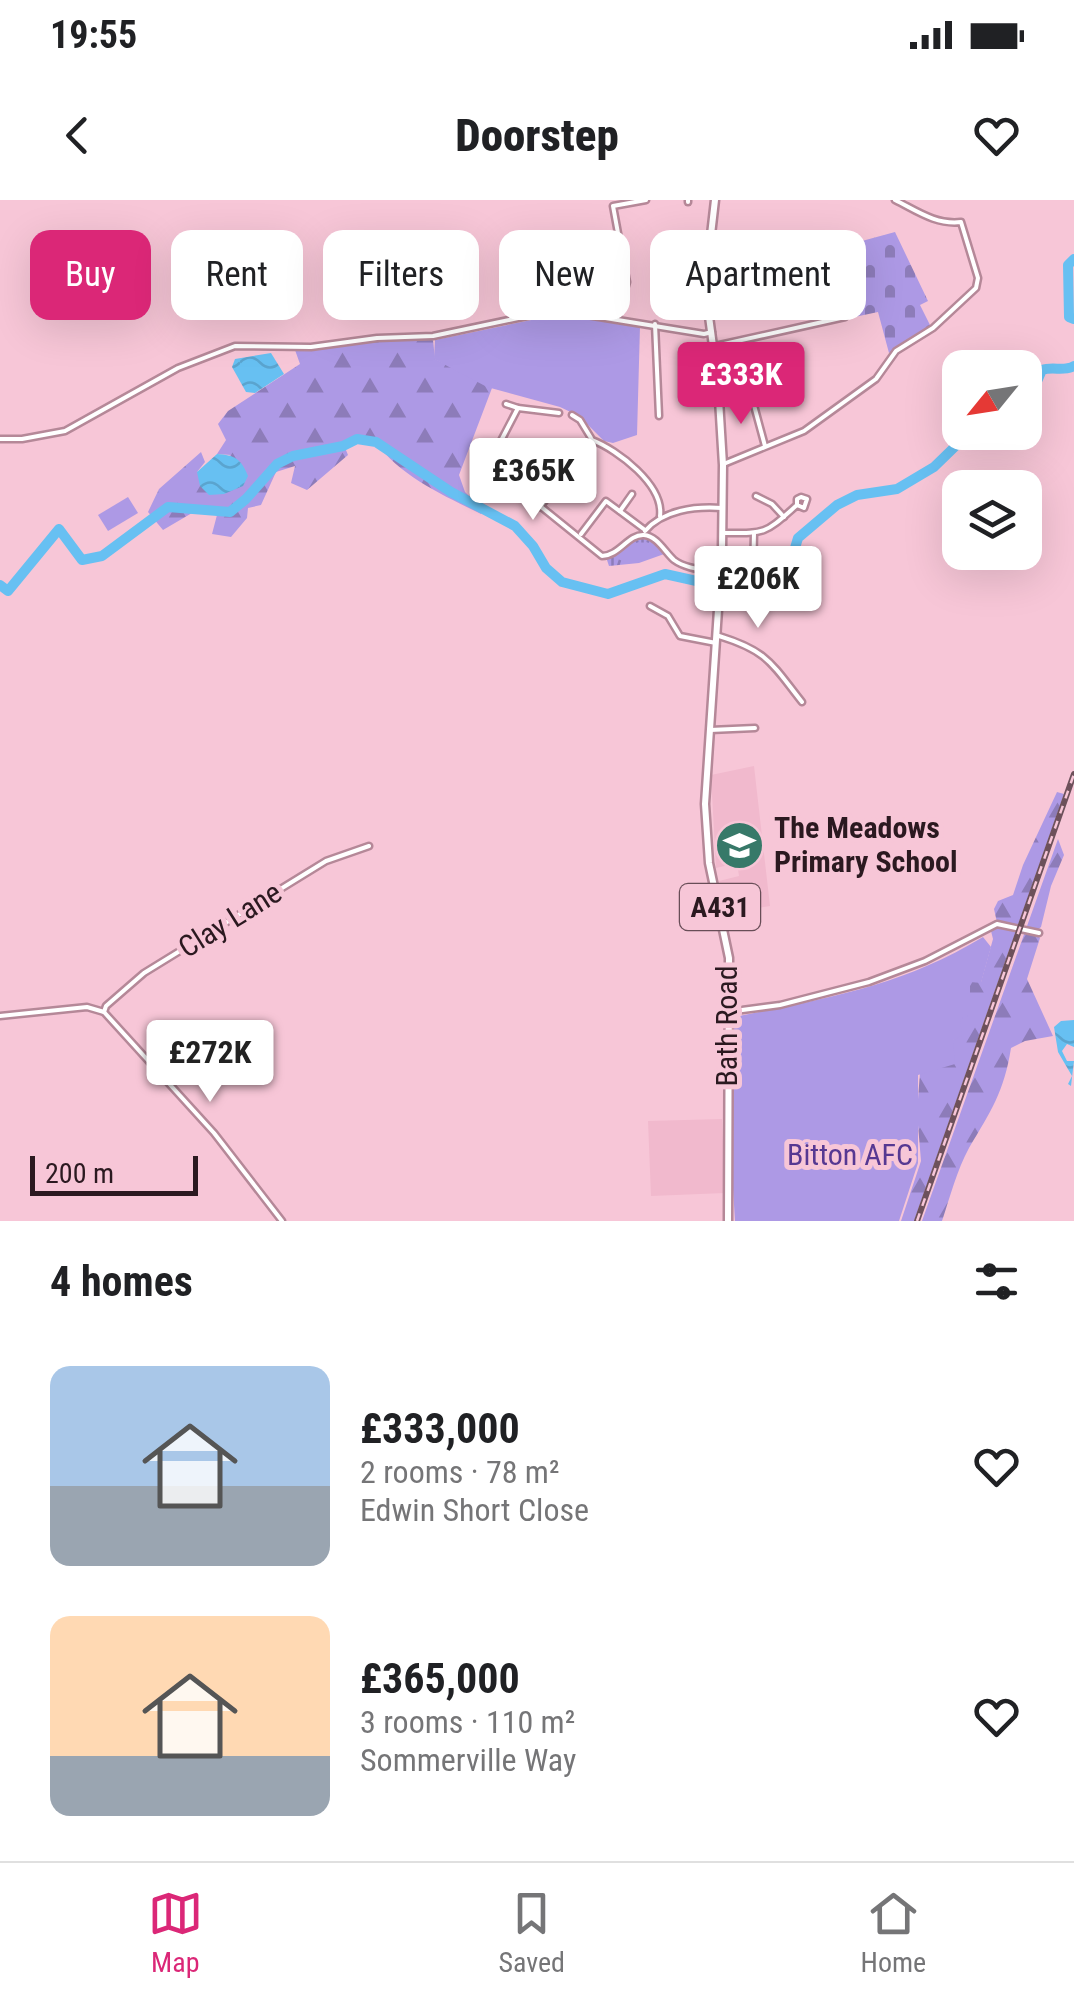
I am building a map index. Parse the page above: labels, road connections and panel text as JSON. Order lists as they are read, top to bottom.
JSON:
{
  "streets": {
    "main road": ["A431", "Bath Road"],
    "street": ["Clay Lane"]
  },
  "crossings": [
    ["A431", "Bath Road"]
  ],
  "parks": ["Bitton AFC"],
  "places": {
    "school or university": ["The Meadows Primary School"]
  },
  "scale_bar": "200 m",
  "north": "bottom left",
  "page": {
    "status": "19:55",
    "header": "Doorstep",
    "chip": [
      "Buy",
      "Rent",
      "Filters",
      "New",
      "Apartment"
    ],
    "price": [
      "£333K",
      "£365K",
      "£206K",
      "£272K"
    ],
    "scale": "200 m",
    "heading": "4 homes",
    "list": [
      {
        "name": "£333,000",
        "note": "2 rooms · 78 m² · Edwin Short Close"
      },
      {
        "name": "£365,000",
        "note": "3 rooms · 110 m² · Sommerville Way"
      }
    ],
    "tabs": ["Map", "Saved", "Home"]
  }
}
